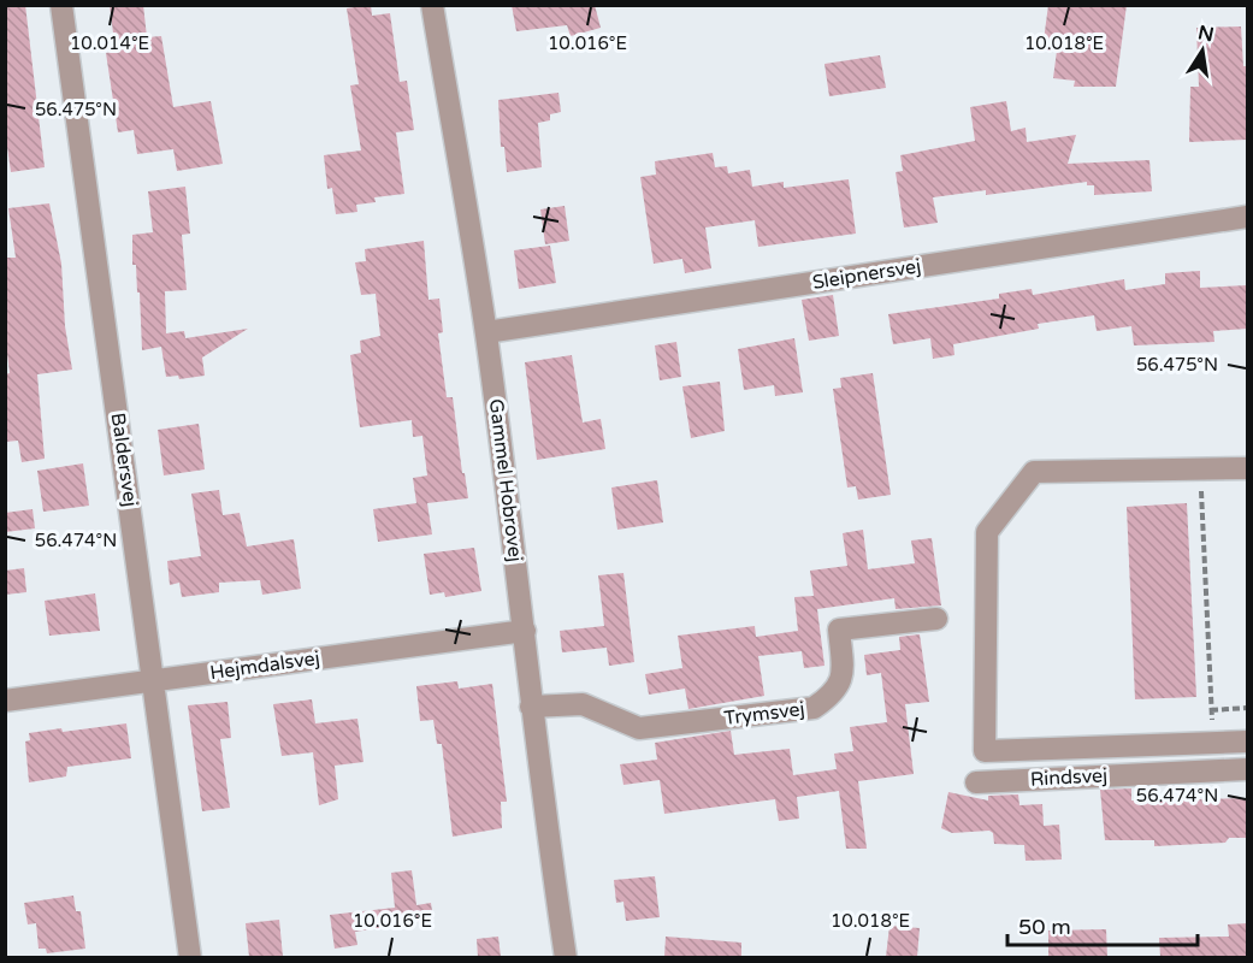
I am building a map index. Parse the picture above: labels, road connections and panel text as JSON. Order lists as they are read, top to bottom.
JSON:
{
  "streets": {
    "street": [
      "Sleipnersvej",
      "Baldersvej",
      "Gammel Hobrovej",
      "Hejmdalsvej",
      "Trymsvej",
      "Rindsvej"
    ]
  },
  "crossings": [
    ["Sleipnersvej", "Gammel Hobrovej"],
    ["Baldersvej", "Hejmdalsvej"],
    ["Gammel Hobrovej", "Hejmdalsvej"],
    ["Gammel Hobrovej", "Trymsvej"]
  ],
  "scale_bar": "50 m",
  "north": "top",
  "coordinates": [
    "10.014°E",
    "10.016°E",
    "10.018°E",
    "56.475°N",
    "56.474°N"
  ]
}
